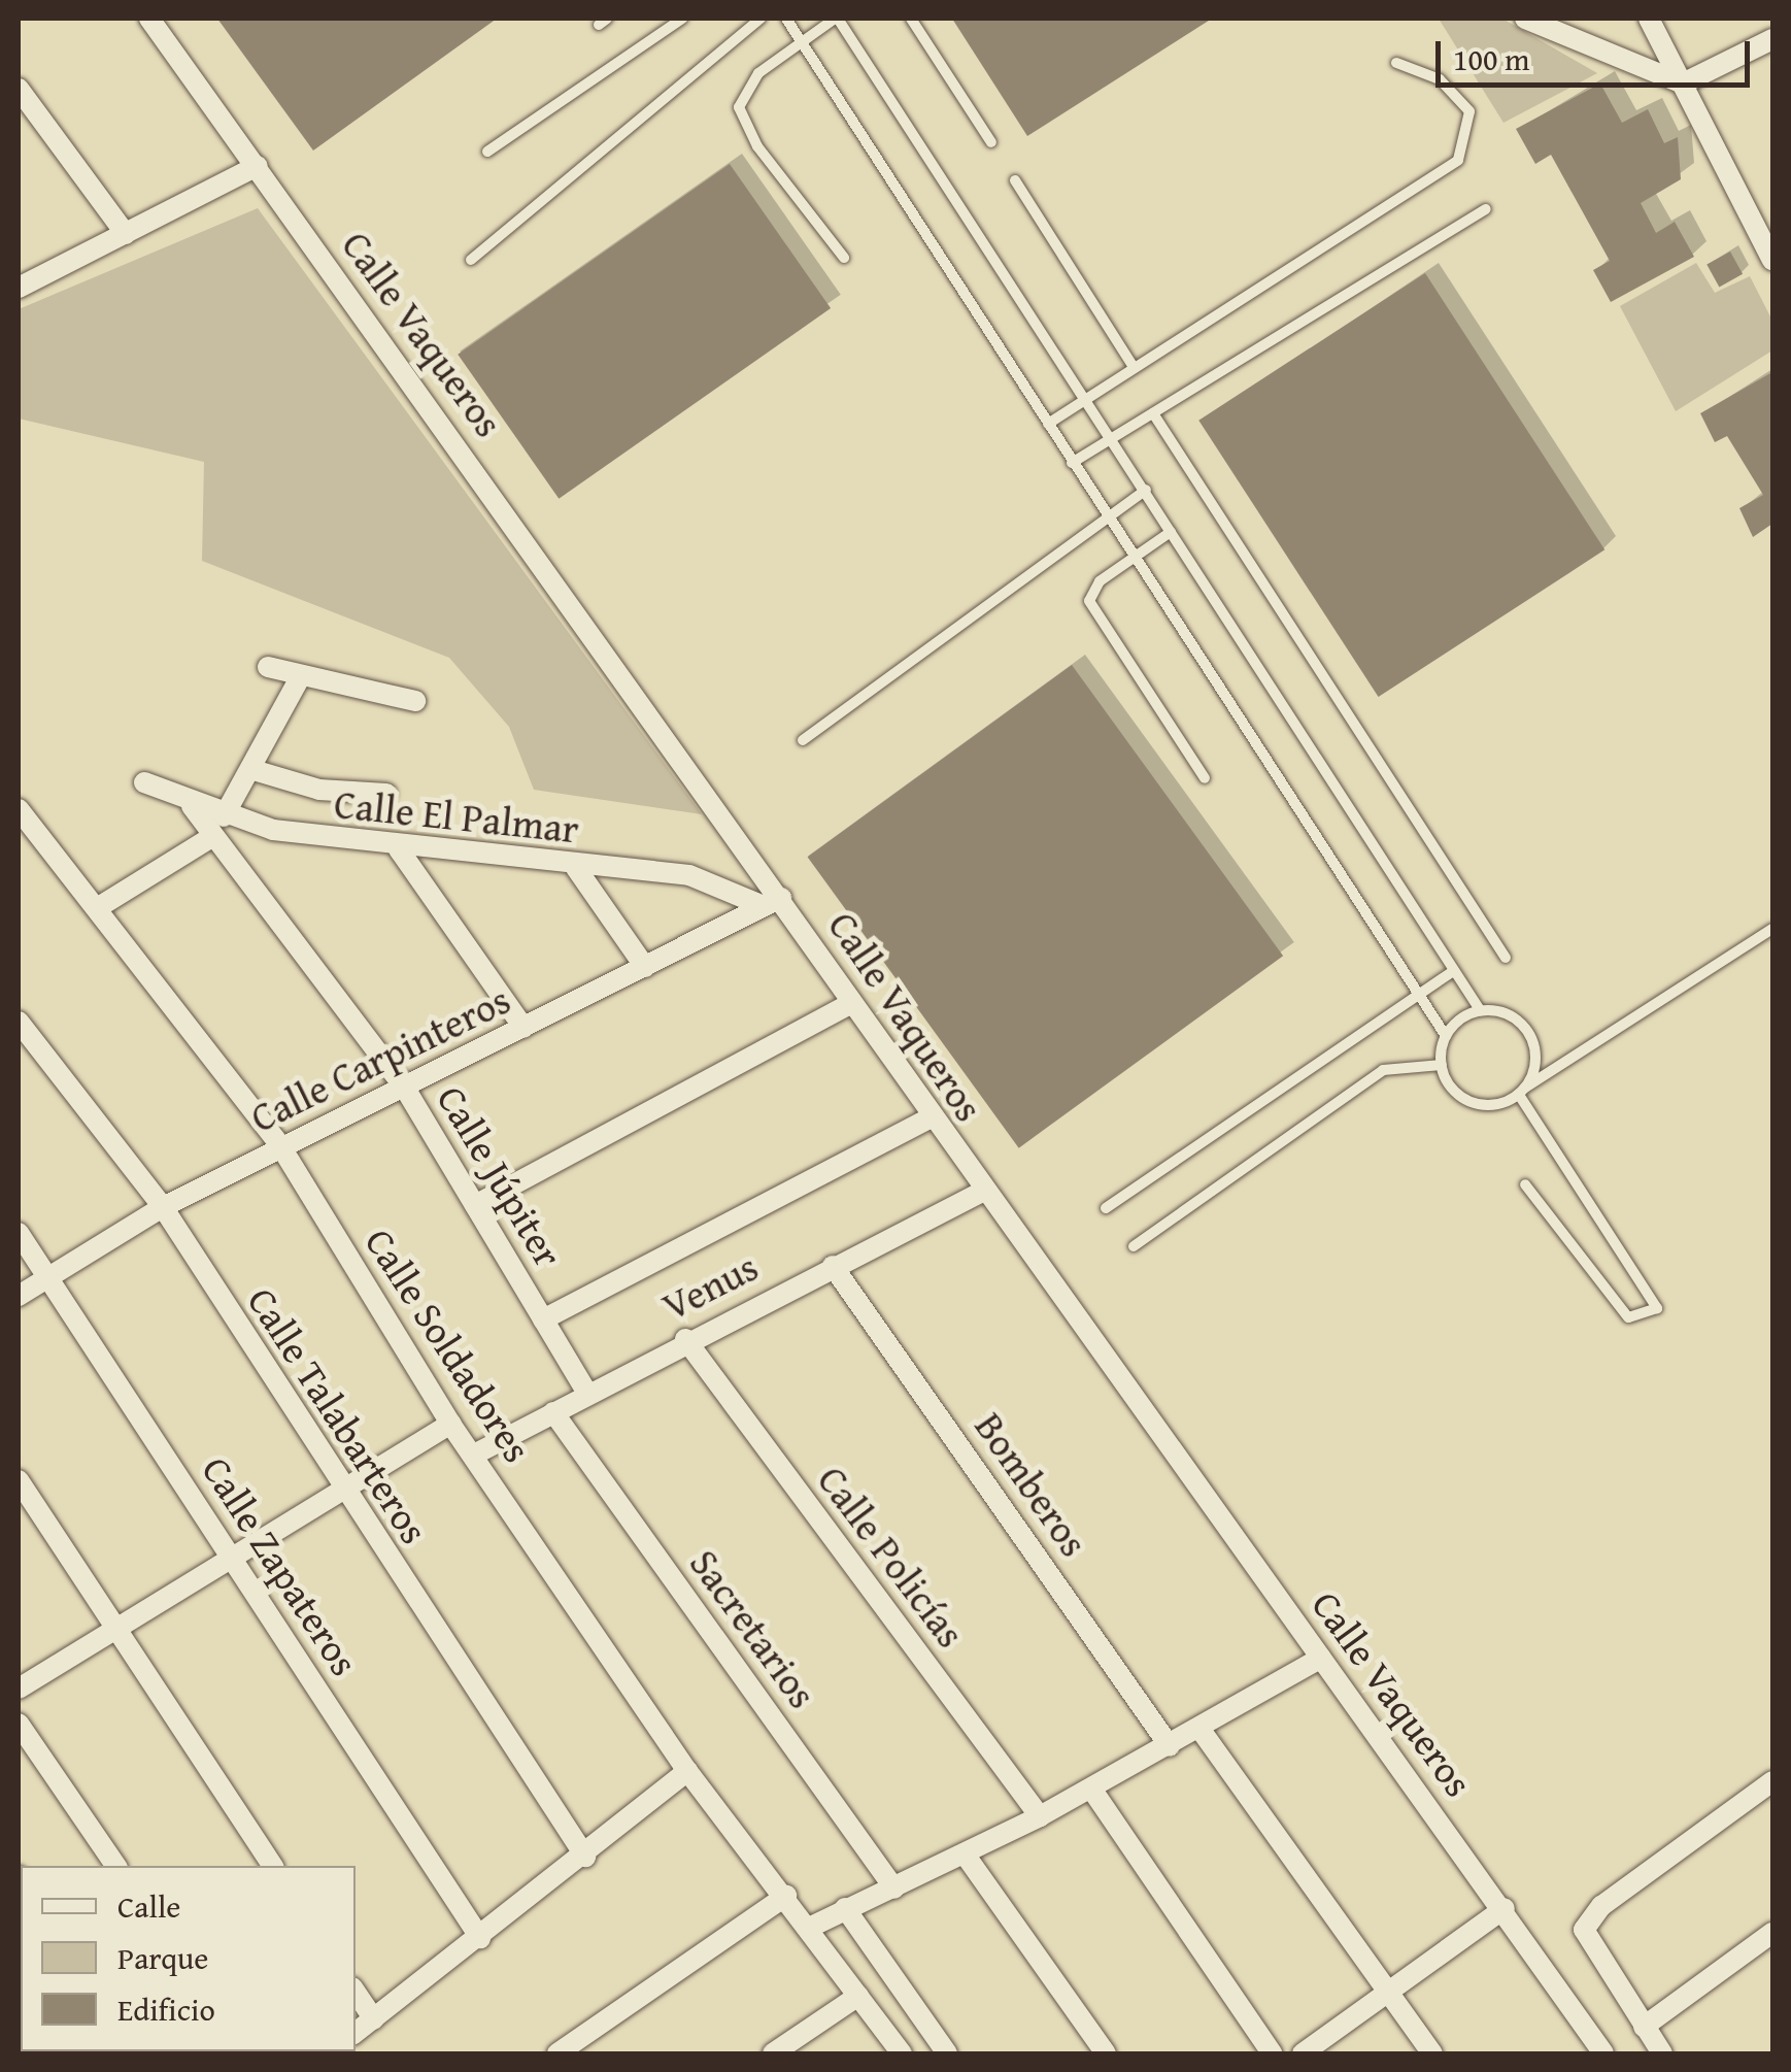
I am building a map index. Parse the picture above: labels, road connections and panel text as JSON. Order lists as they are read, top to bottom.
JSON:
{
  "streets": {
    "street": [
      "Calle Vaqueros",
      "Calle El Palmar",
      "Calle Carpinteros",
      "Calle Júpiter",
      "Venus",
      "Calle Soldadores",
      "Calle Talabarteros",
      "Bomberos",
      "Calle Policías",
      "Calle Zapateros",
      "Sacretarios"
    ]
  },
  "crossings": [
    ["Calle Vaqueros", "Calle El Palmar"],
    ["Calle Vaqueros", "Calle Carpinteros"],
    ["Calle Vaqueros", "Venus"],
    ["Calle El Palmar", "Calle Carpinteros"],
    ["Calle El Palmar", "Calle Júpiter"],
    ["Calle Carpinteros", "Calle Júpiter"],
    ["Calle Carpinteros", "Calle Soldadores"],
    ["Calle Carpinteros", "Calle Talabarteros"],
    ["Calle Carpinteros", "Calle Zapateros"],
    ["Calle Júpiter", "Venus"],
    ["Venus", "Calle Soldadores"],
    ["Venus", "Bomberos"],
    ["Venus", "Calle Policías"],
    ["Venus", "Sacretarios"]
  ],
  "legend": ["Calle", "Parque", "Edificio"],
  "scale_bar": "100 m"
}
